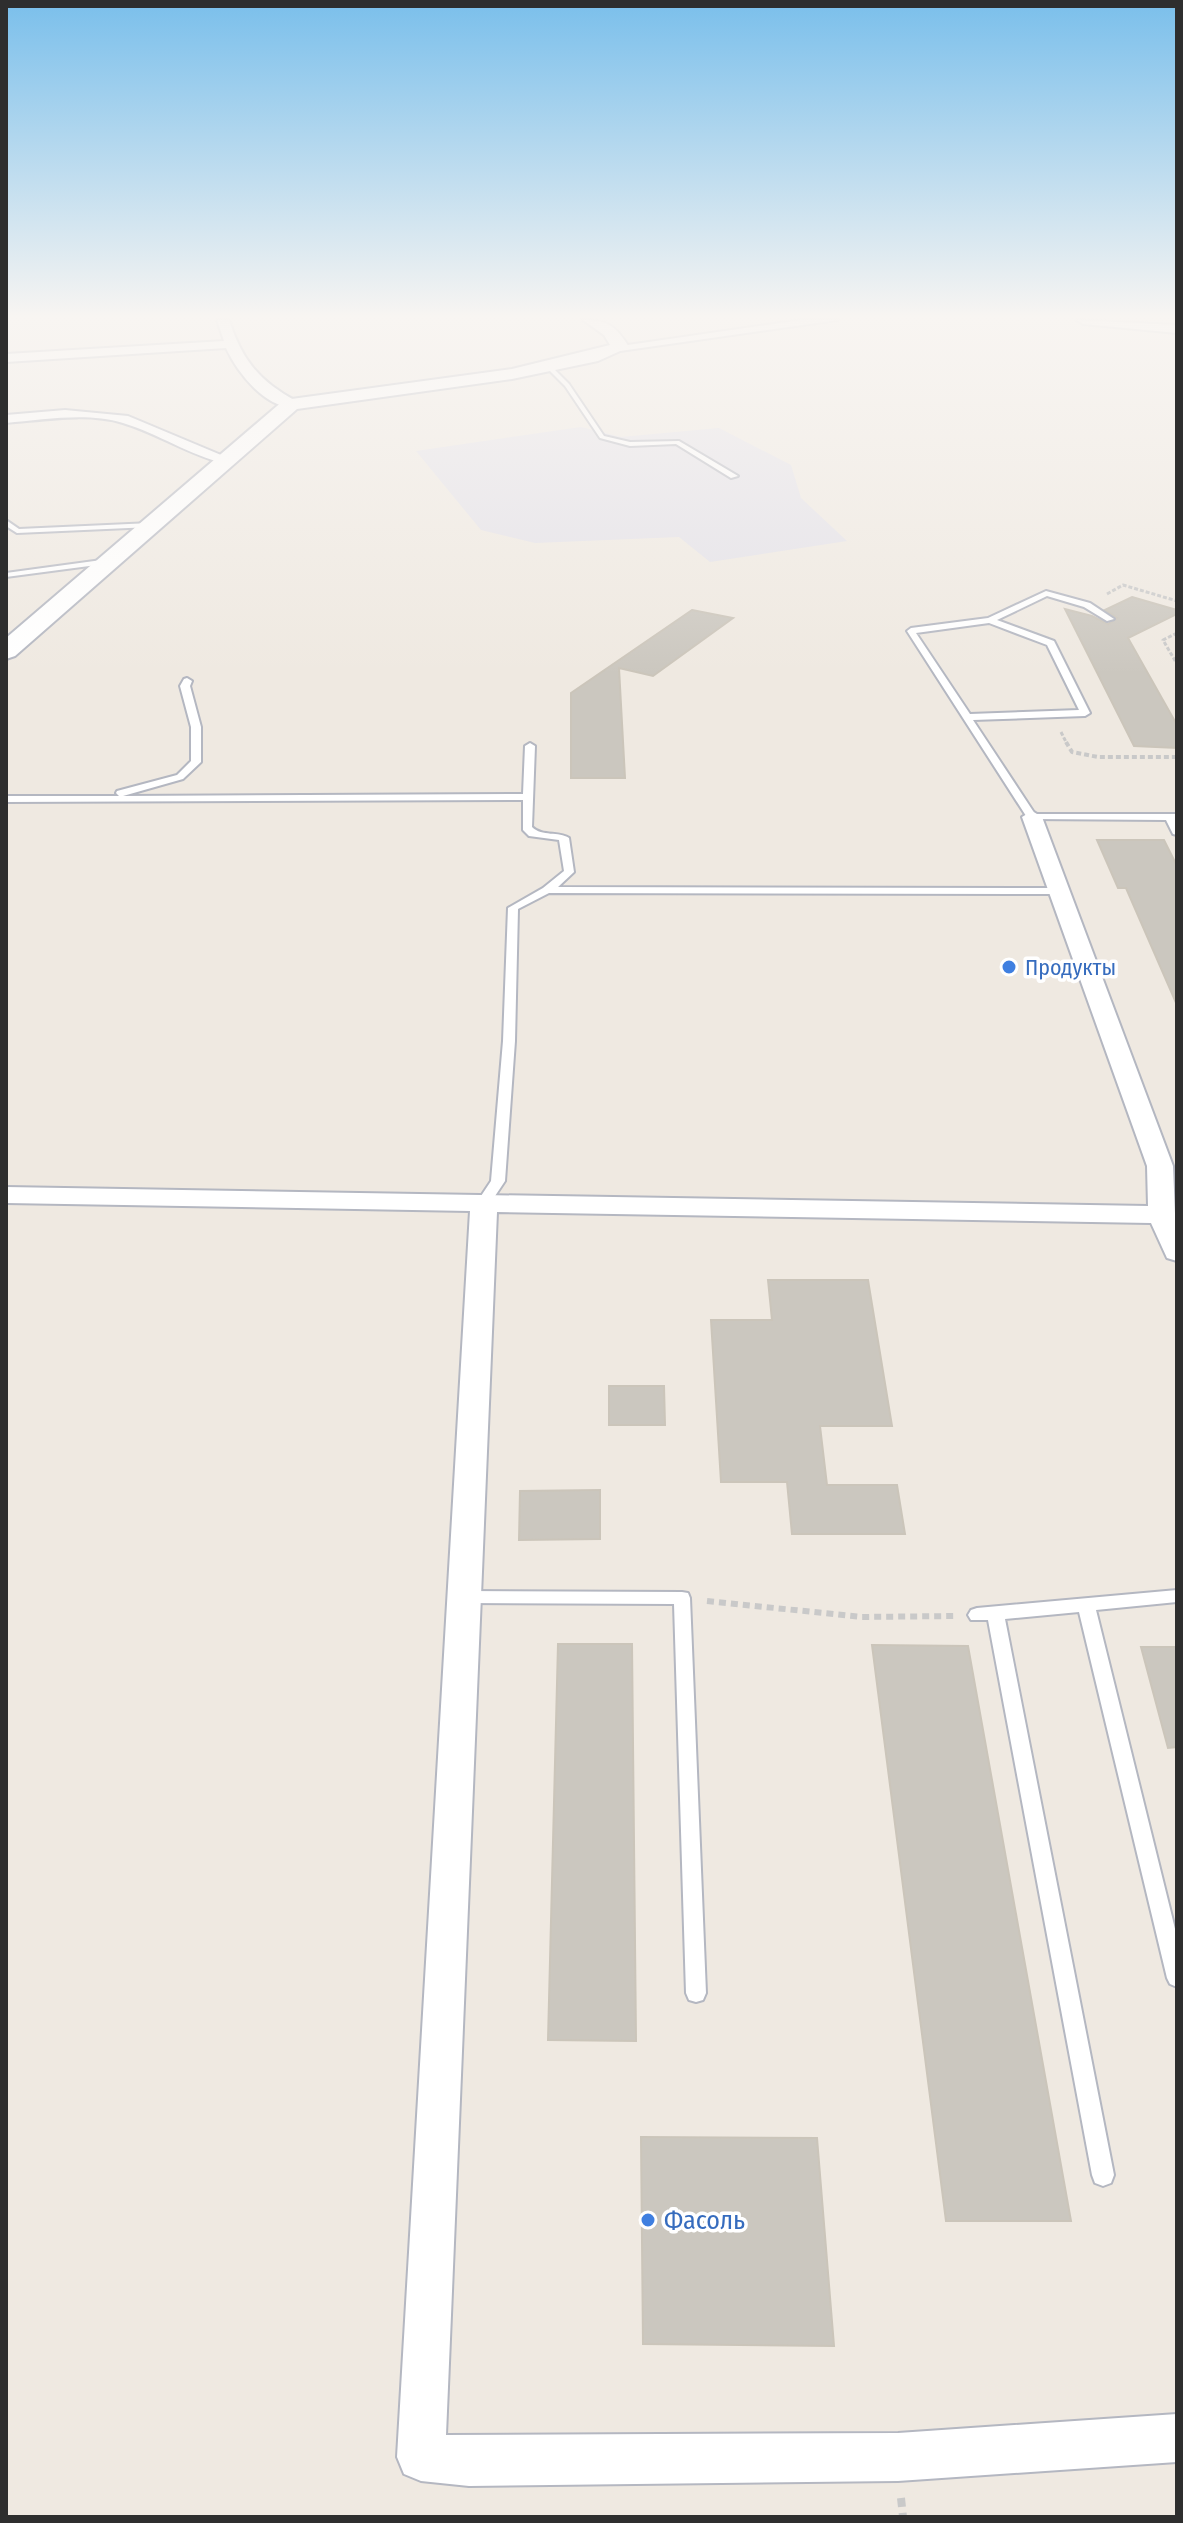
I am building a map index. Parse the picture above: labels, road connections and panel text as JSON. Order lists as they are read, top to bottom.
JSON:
{
  "places": ["Продукты", "Фасоль"]
}
